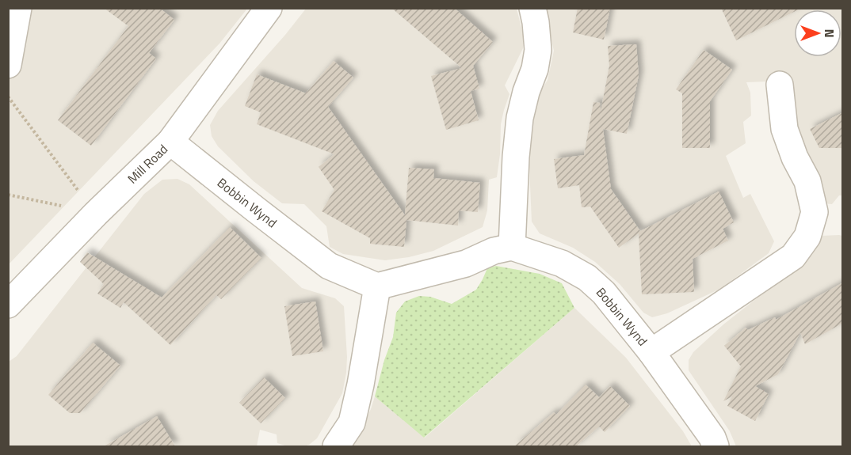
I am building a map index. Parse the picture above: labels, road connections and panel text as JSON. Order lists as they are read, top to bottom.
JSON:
{
  "streets": {
    "street": ["Mill Road", "Bobbin Wynd"]
  },
  "crossings": [
    ["Mill Road", "Bobbin Wynd"]
  ],
  "north": "right"
}
